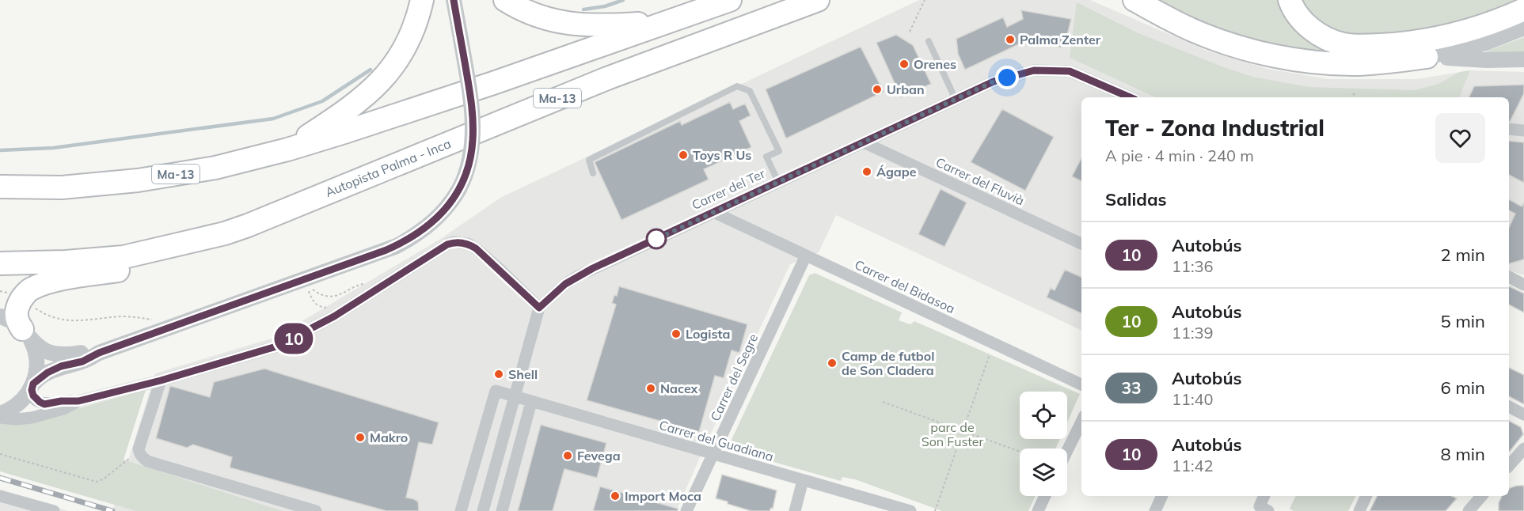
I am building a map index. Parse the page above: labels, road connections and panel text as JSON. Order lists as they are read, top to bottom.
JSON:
{
  "streets": {
    "highway": ["Ma-13", "Autopista Palma - Inca"],
    "street": [
      "Carrer del Fluvià",
      "Carrer del Ter",
      "Carrer del Bidasoa",
      "Carrer del Segre",
      "Carrer del Guadiana"
    ]
  },
  "crossings": [
    ["Carrer del Fluvià", "Carrer del Ter"],
    ["Carrer del Ter", "Carrer del Bidasoa"],
    ["Carrer del Bidasoa", "Carrer del Segre"],
    ["Carrer del Segre", "Carrer del Guadiana"]
  ],
  "parks": ["parc de Son Fuster"],
  "places": [
    "Palma Zenter",
    "Orenes",
    "Urban",
    "Toys R Us",
    "Ágape",
    "Logista",
    "Camp de futbol de Son Cladera",
    "Shell",
    "Nacex",
    "Makro",
    "Fevega",
    "Import Moca"
  ],
  "lines": ["bus line 10"],
  "page": {
    "on_map": "10",
    "heading": [
      ["Ter - Zona Industrial", "A pie · 4 min · 240 m"],
      "Salidas"
    ],
    "list": [
      {
        "mark": "10",
        "name": "Autobús",
        "note": "11:36",
        "value": "2 min"
      },
      {
        "mark": "10",
        "name": "Autobús",
        "note": "11:39",
        "value": "5 min"
      },
      {
        "mark": "33",
        "name": "Autobús",
        "note": "11:40",
        "value": "6 min"
      },
      {
        "mark": "10",
        "name": "Autobús",
        "note": "11:42",
        "value": "8 min"
      }
    ]
  }
}
